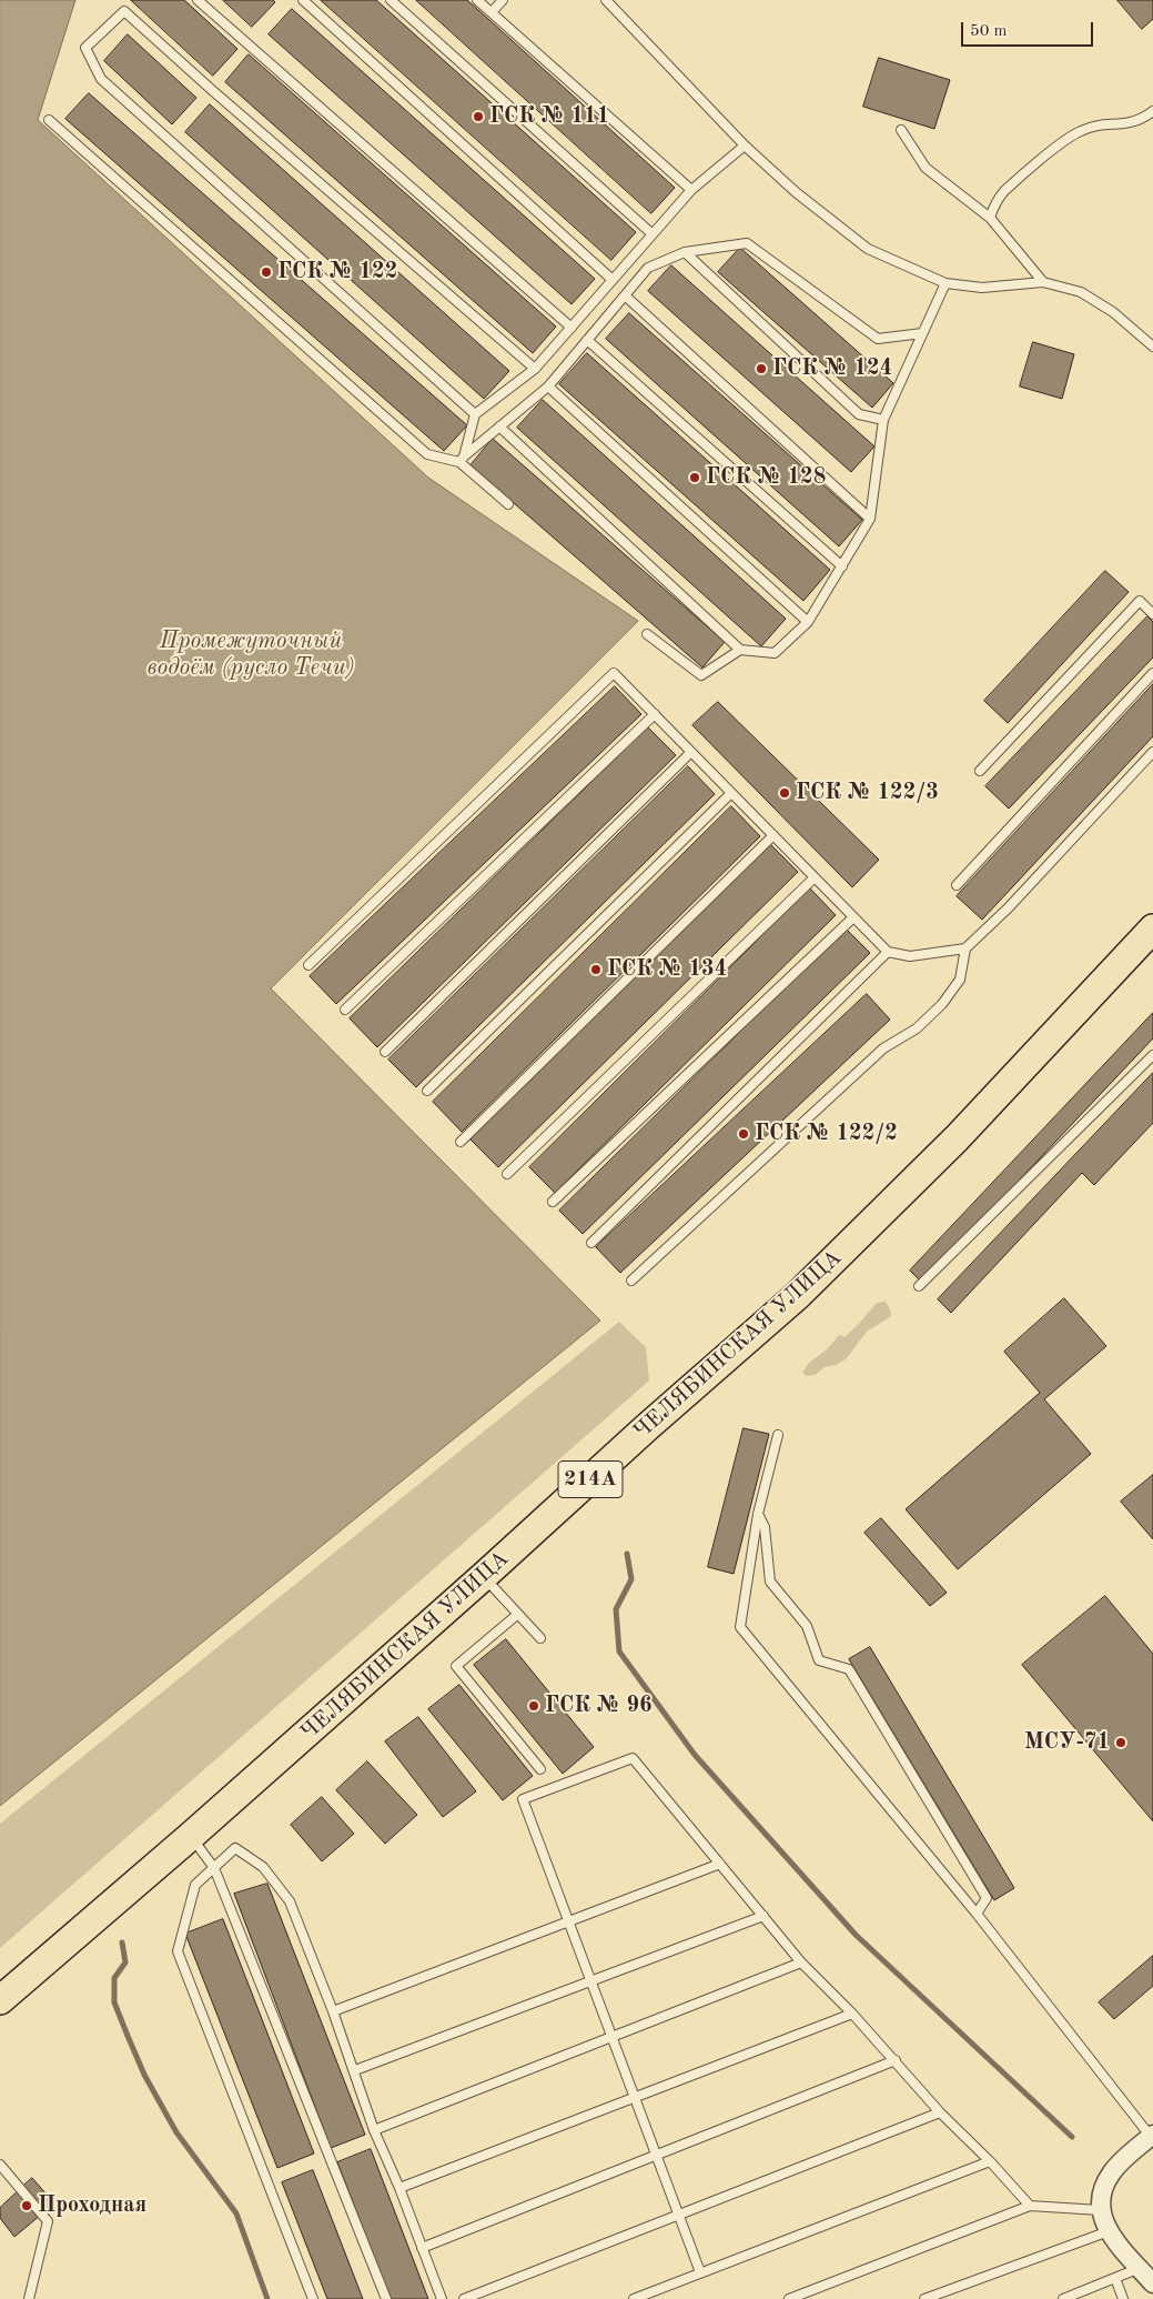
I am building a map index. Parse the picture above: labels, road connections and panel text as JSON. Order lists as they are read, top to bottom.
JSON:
{
  "streets": {
    "main road": ["ЧЕЛЯБИНСКАЯ УЛИЦА", "214А"]
  },
  "water": ["Промежуточный водоём (русло Течи)"],
  "places": [
    "ГСК № 111",
    "ГСК № 122",
    "ГСК № 124",
    "ГСК № 128",
    "ГСК № 122/3",
    "ГСК № 134",
    "ГСК № 122/2",
    "ГСК № 96",
    "МСУ-71",
    "Проходная"
  ],
  "scale_bar": "50 m"
}
